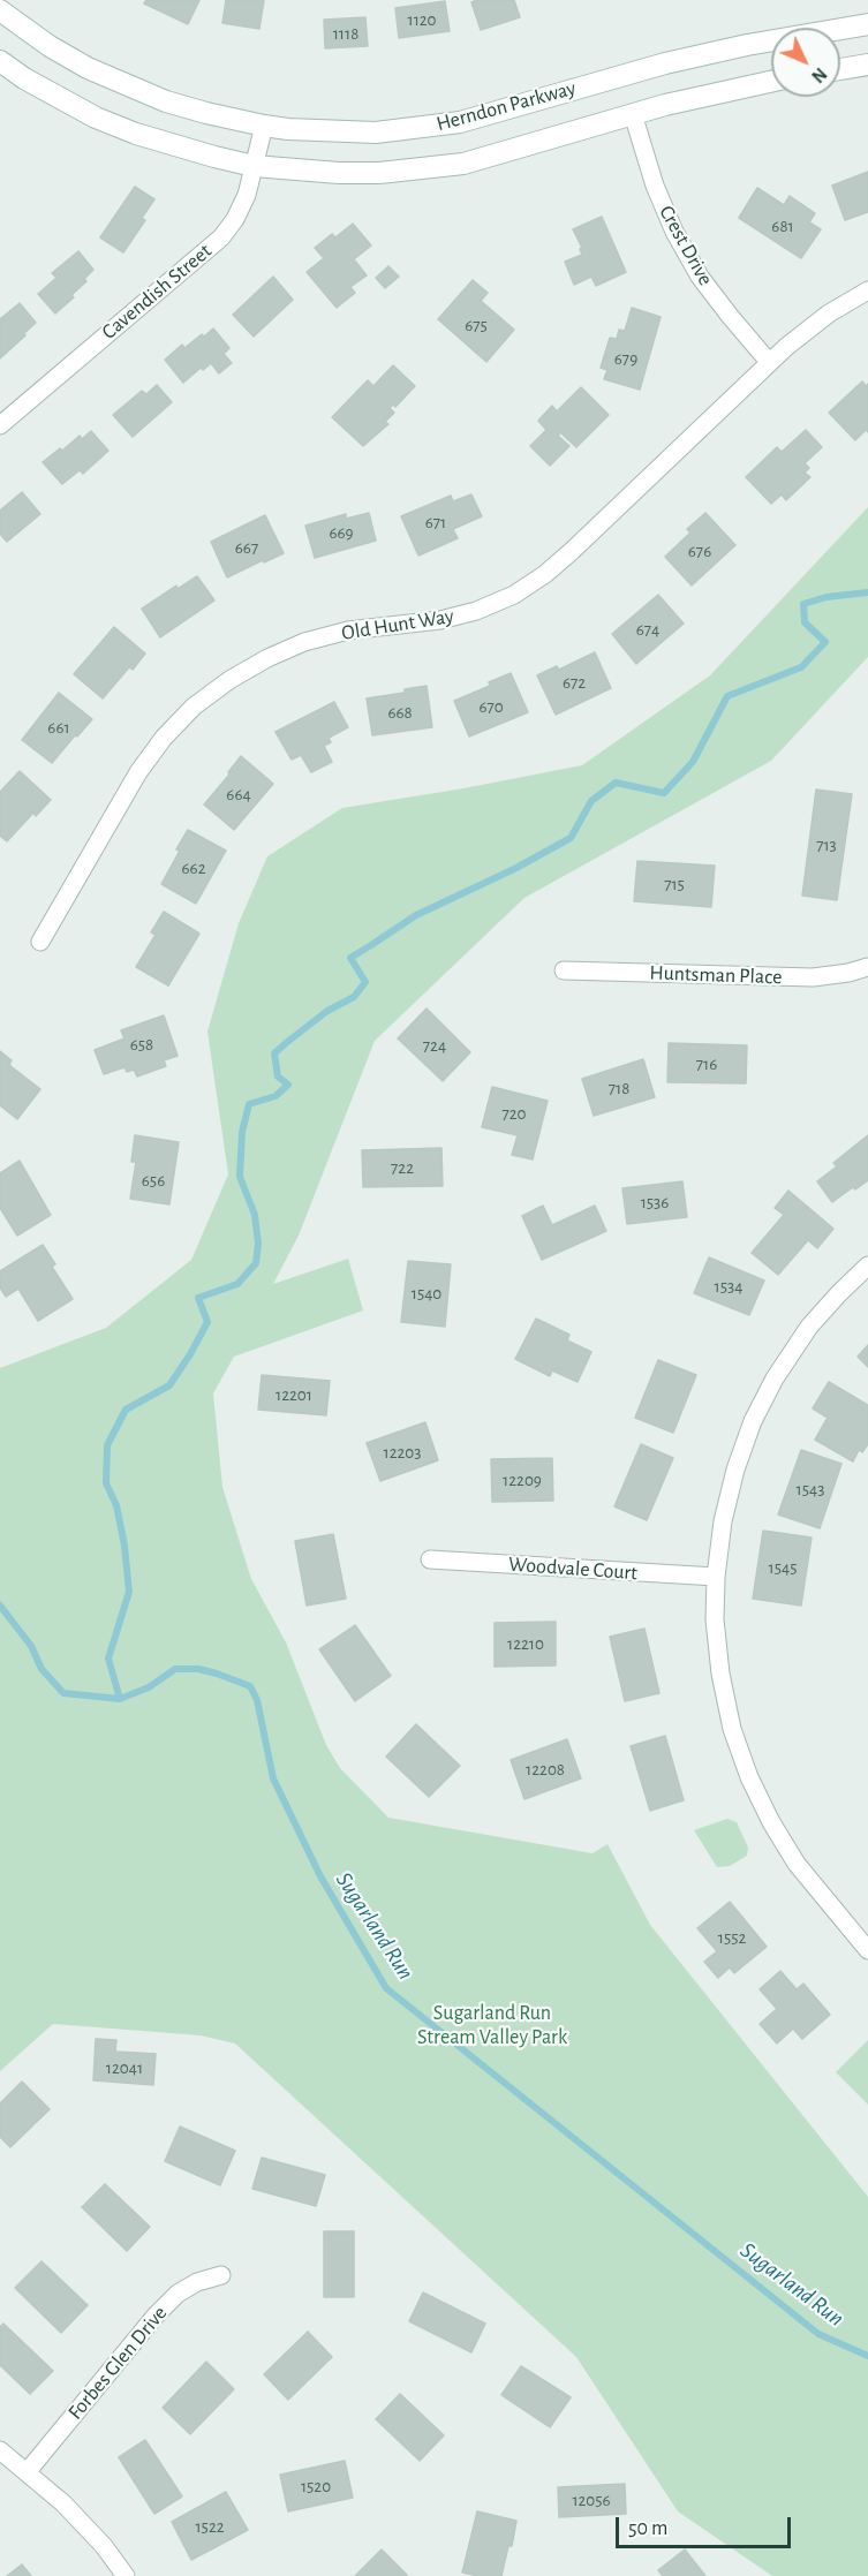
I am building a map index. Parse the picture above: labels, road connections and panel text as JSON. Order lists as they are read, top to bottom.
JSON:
{
  "streets": {
    "main road": ["Herndon Parkway"],
    "street": [
      "Crest Drive",
      "Cavendish Street",
      "Old Hunt Way",
      "Huntsman Place",
      "Woodvale Court",
      "Forbes Glen Drive"
    ]
  },
  "crossings": [
    ["Herndon Parkway", "Crest Drive"],
    ["Herndon Parkway", "Cavendish Street"],
    ["Crest Drive", "Old Hunt Way"]
  ],
  "water": ["Sugarland Run"],
  "parks": ["Sugarland Run Stream Valley Park"],
  "house_numbers": [
    "1120",
    "1118",
    "681",
    "675",
    "679",
    "671",
    "669",
    "667",
    "676",
    "674",
    "672",
    "670",
    "668",
    "661",
    "664",
    "713",
    "662",
    "715",
    "658",
    "724",
    "716",
    "718",
    "720",
    "722",
    "656",
    "1536",
    "1534",
    "1540",
    "12201",
    "12203",
    "12209",
    "1543",
    "1545",
    "12210",
    "12208",
    "1552",
    "12041",
    "1520",
    "12056",
    "1522"
  ],
  "scale_bar": "50 m",
  "north": "bottom right"
}
